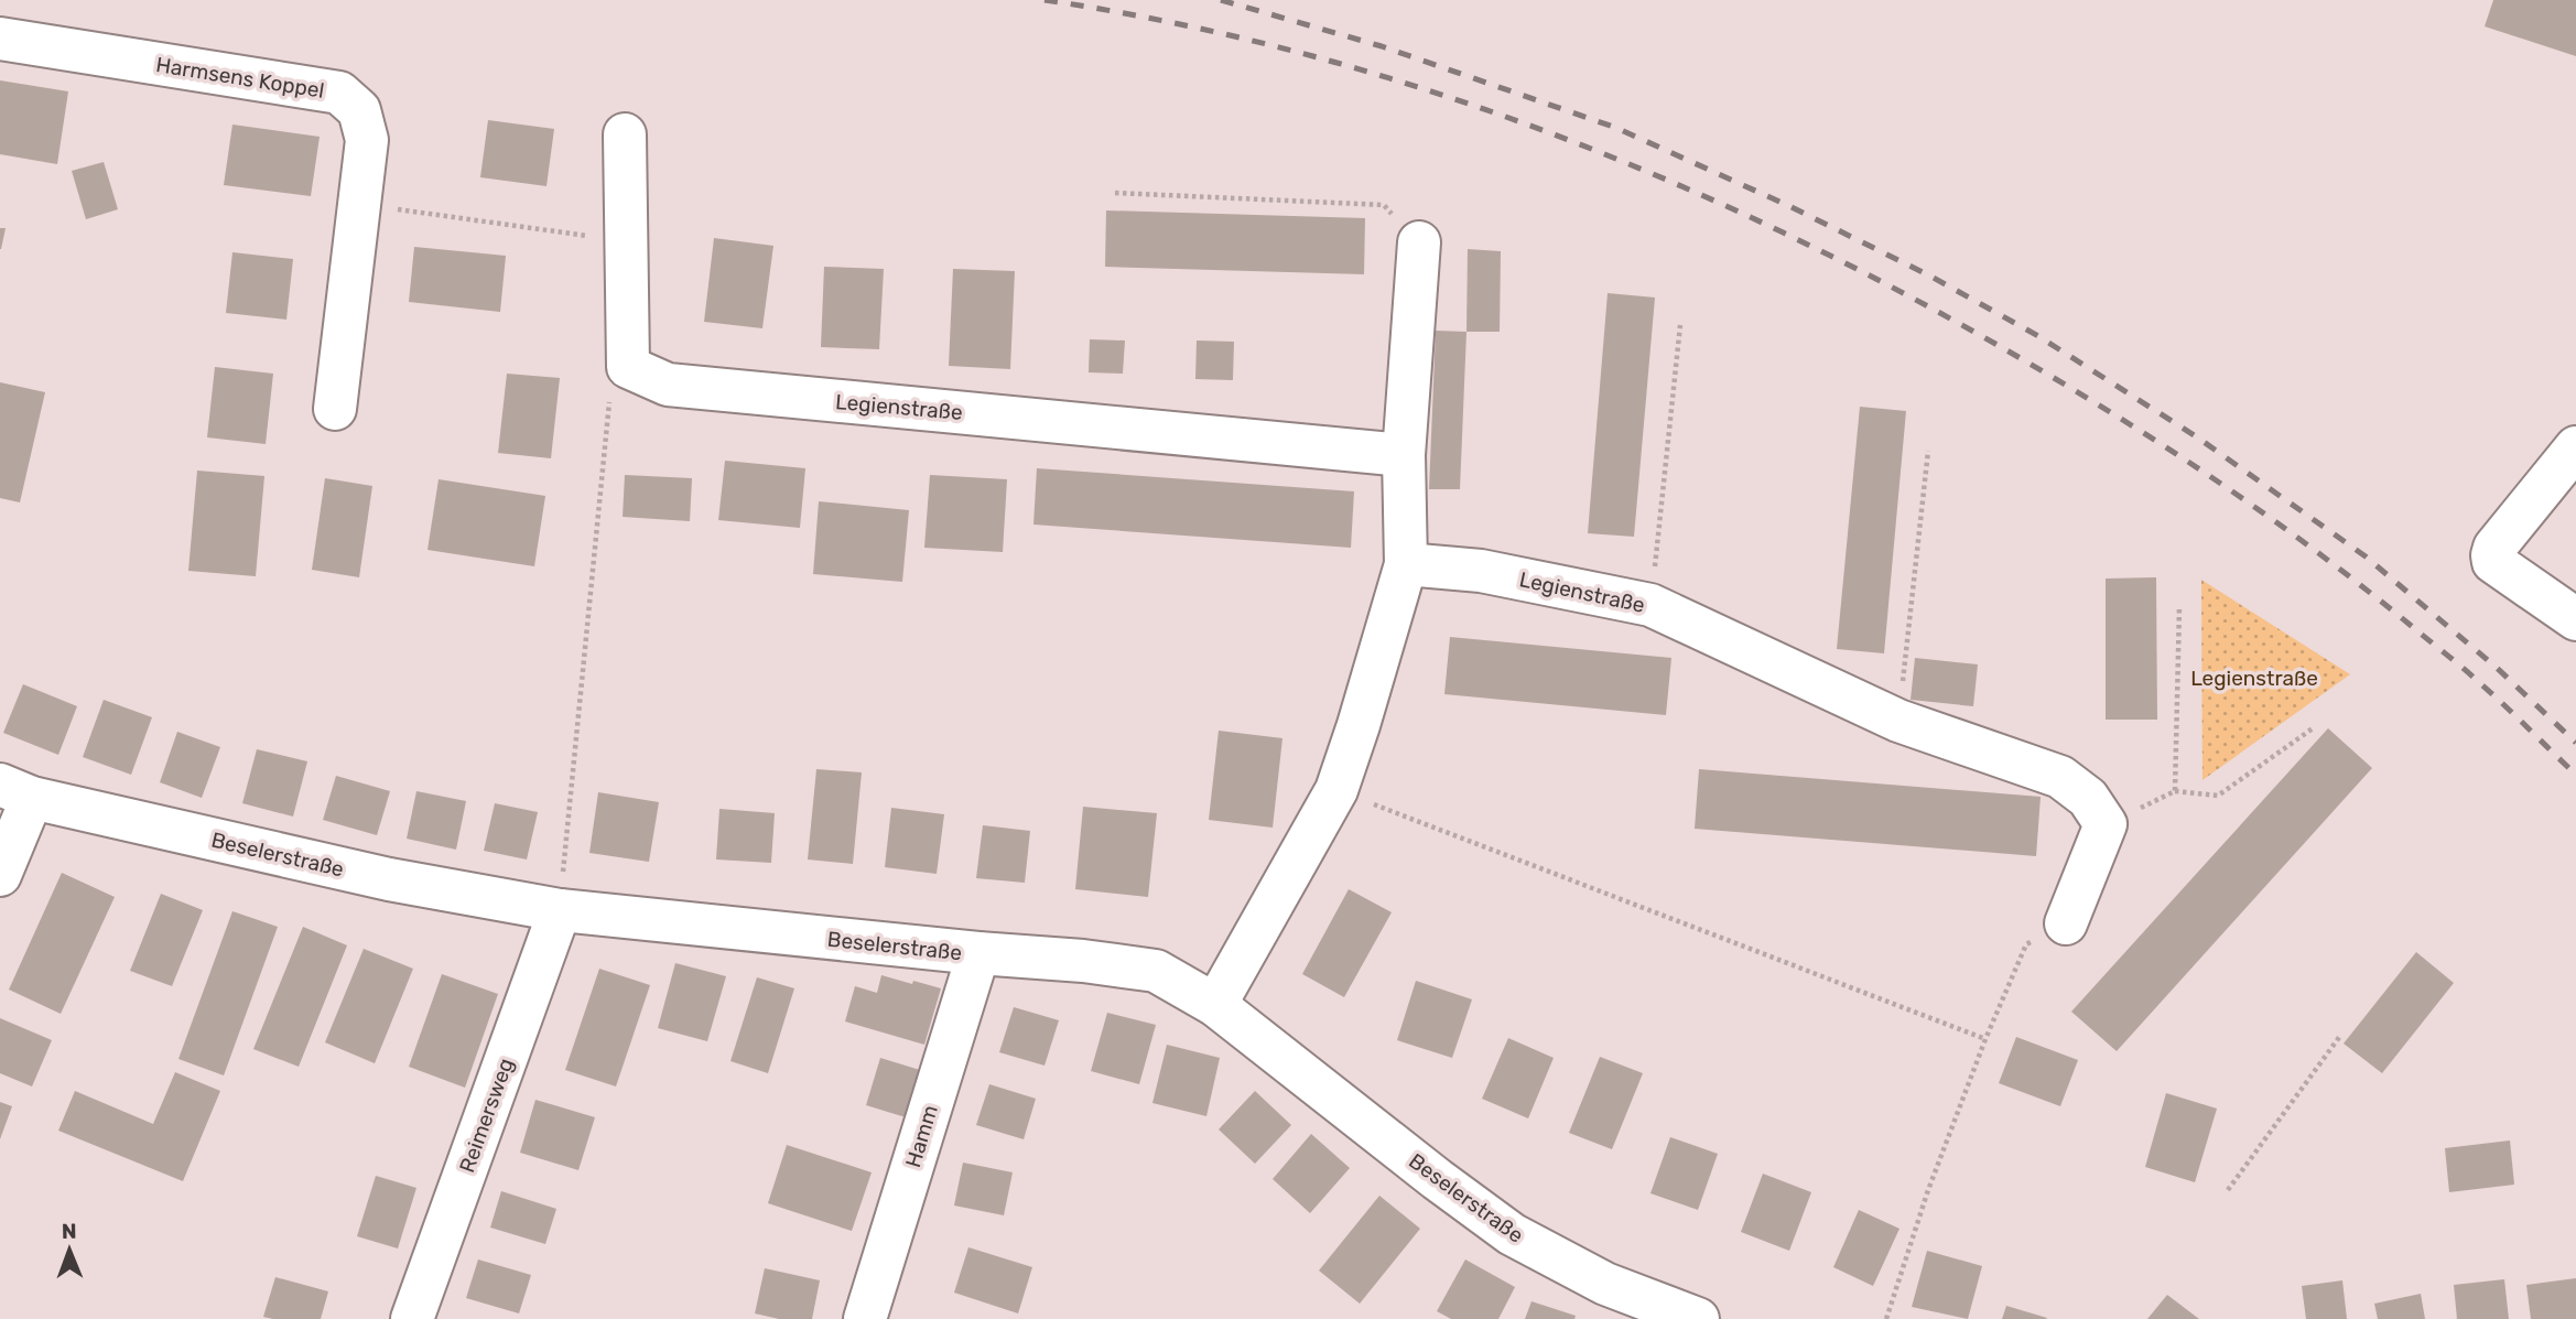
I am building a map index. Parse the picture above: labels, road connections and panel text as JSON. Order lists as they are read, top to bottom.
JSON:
{
  "streets": {
    "street": [
      "Harmsens Koppel",
      "Legienstraße",
      "Beselerstraße",
      "Reimersweg",
      "Hamm"
    ]
  },
  "crossings": [
    ["Beselerstraße", "Reimersweg"],
    ["Beselerstraße", "Hamm"]
  ],
  "parks": ["Legienstraße"],
  "north": "top"
}
